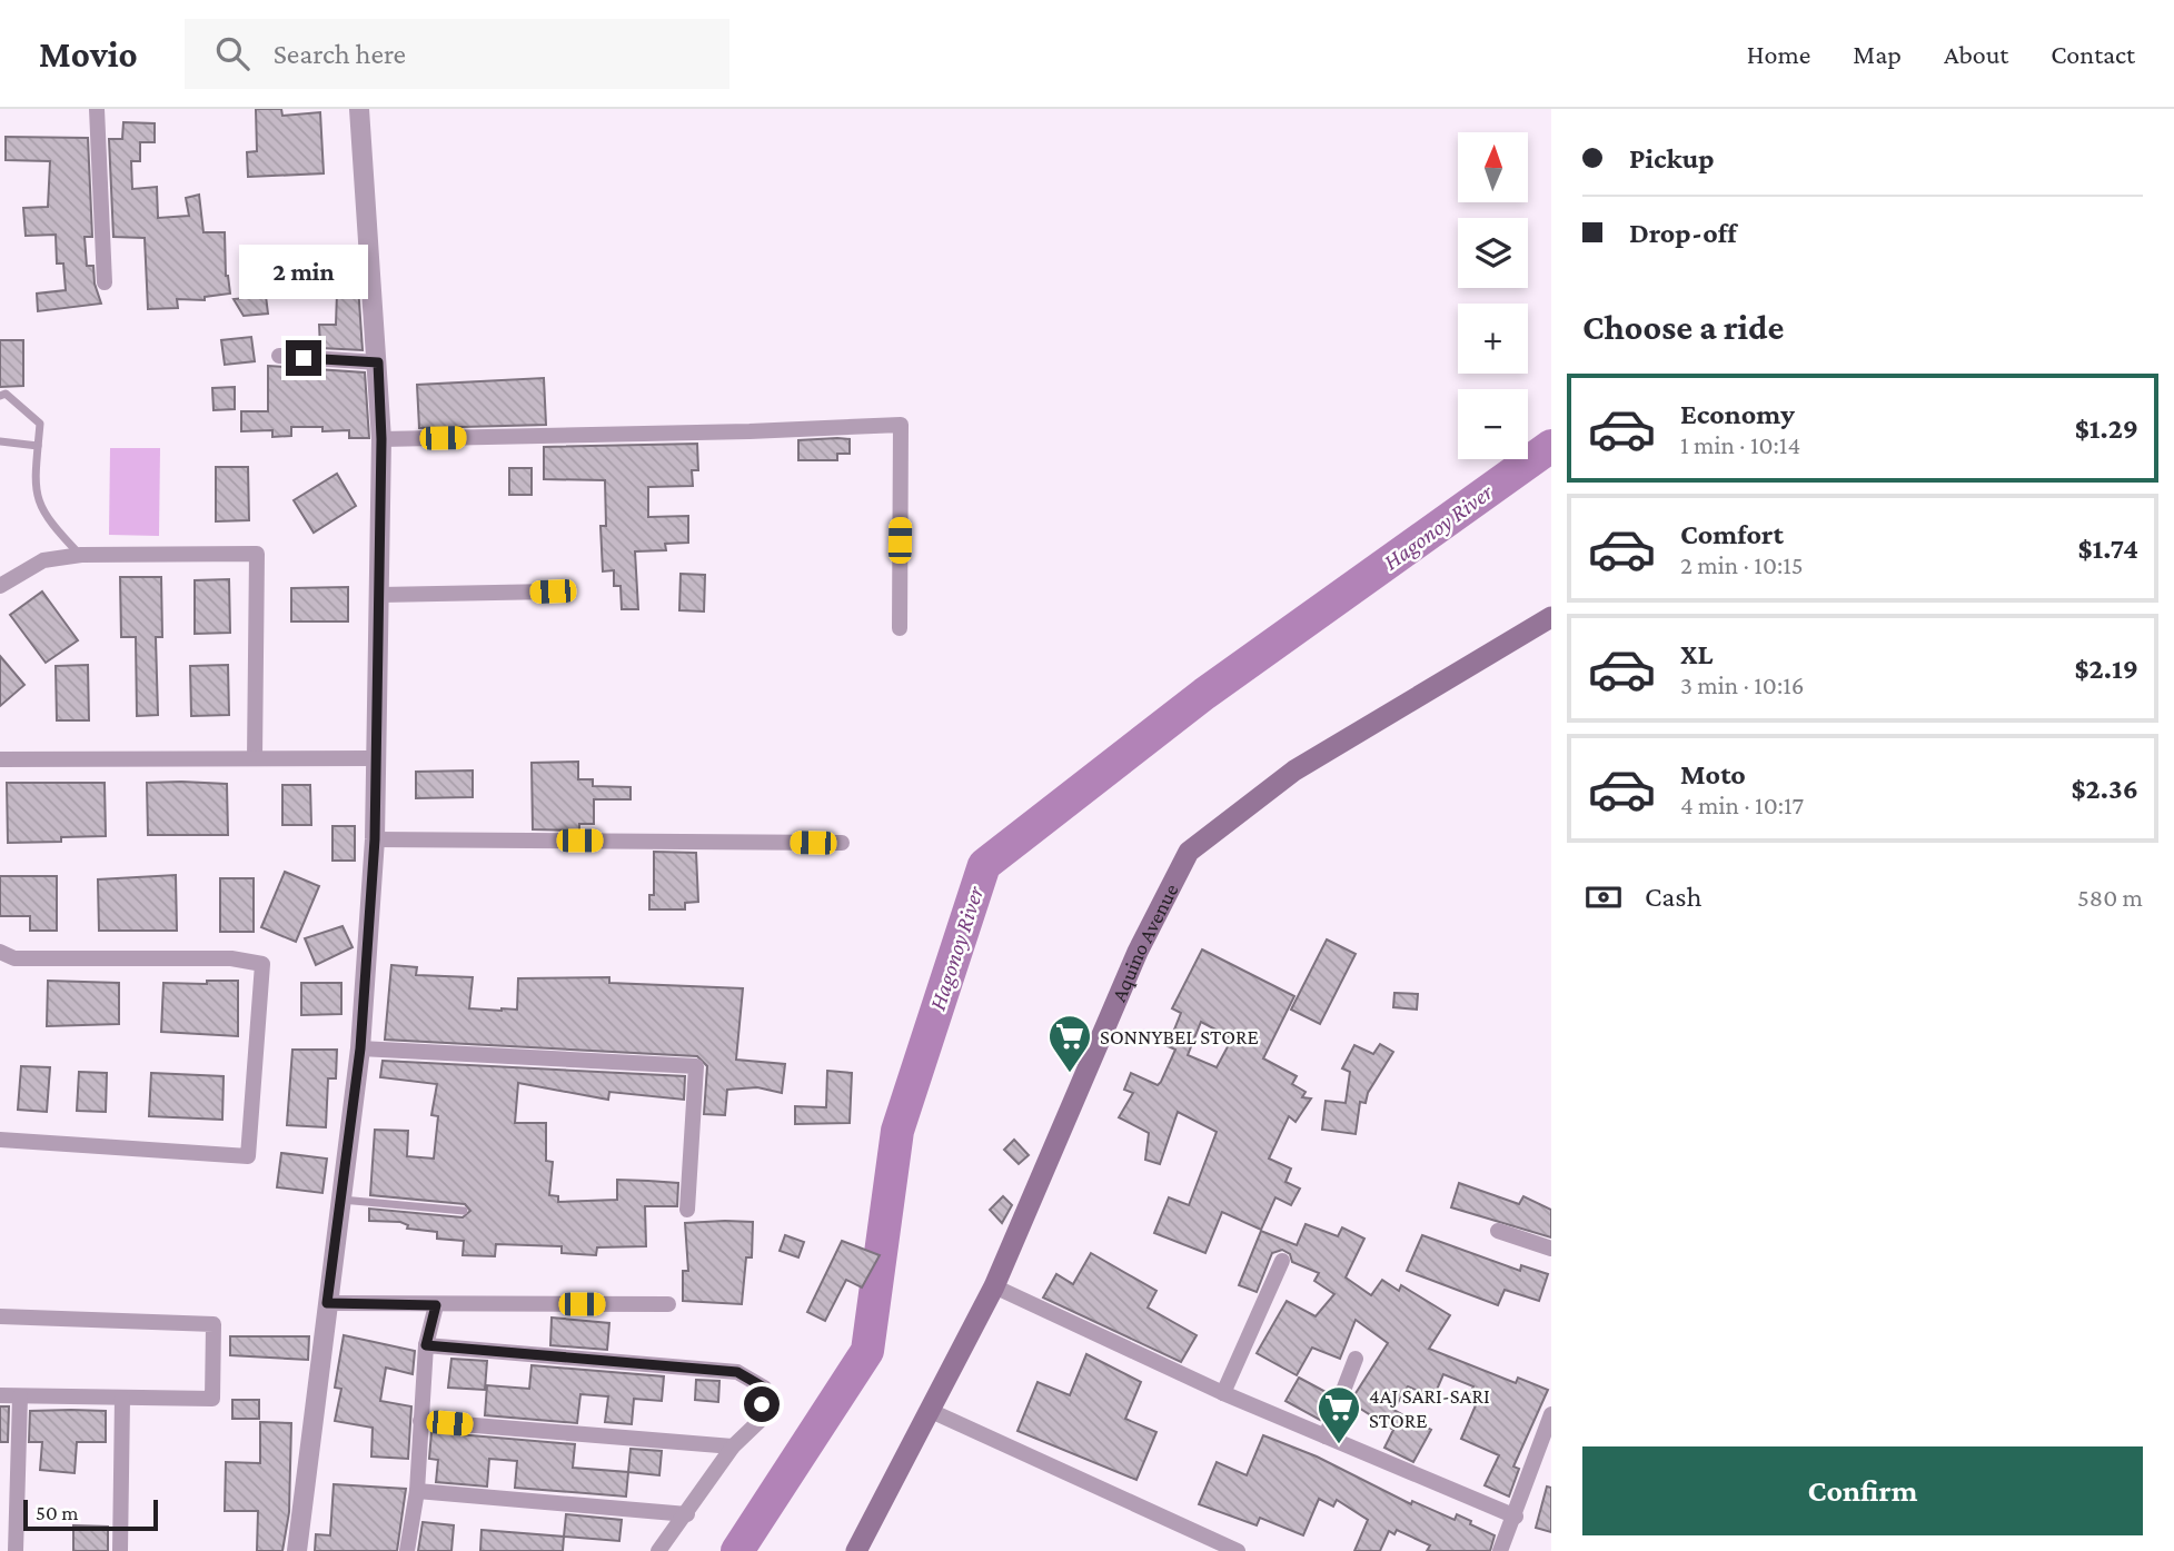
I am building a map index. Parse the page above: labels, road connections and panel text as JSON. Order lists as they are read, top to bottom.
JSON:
{
  "streets": {
    "main road": ["Aquino Avenue"]
  },
  "water": ["Hagonoy River"],
  "places": {
    "supermarket": ["SONNYBEL STORE", "4AJ SARI-SARI STORE"]
  },
  "scale_bar": "50 m",
  "north": "top",
  "page": {
    "header": "Movio",
    "search": "Search here",
    "nav": [
      "Home",
      "Map",
      "About",
      "Contact"
    ],
    "banner": ["Pickup", "Drop-off"],
    "map_buttons": ["+", "−"],
    "bubble": "2 min",
    "heading": "Choose a ride",
    "list": [
      {
        "name": "Economy",
        "note": "1 min · 10:14",
        "value": "$1.29"
      },
      {
        "name": "Comfort",
        "note": "2 min · 10:15",
        "value": "$1.74"
      },
      {
        "name": "XL",
        "note": "3 min · 10:16",
        "value": "$2.19"
      },
      {
        "name": "Moto",
        "note": "4 min · 10:17",
        "value": "$2.36"
      }
    ],
    "pay": ["Cash", "580 m"],
    "buttons": "Confirm",
    "scale": "50 m"
  }
}
